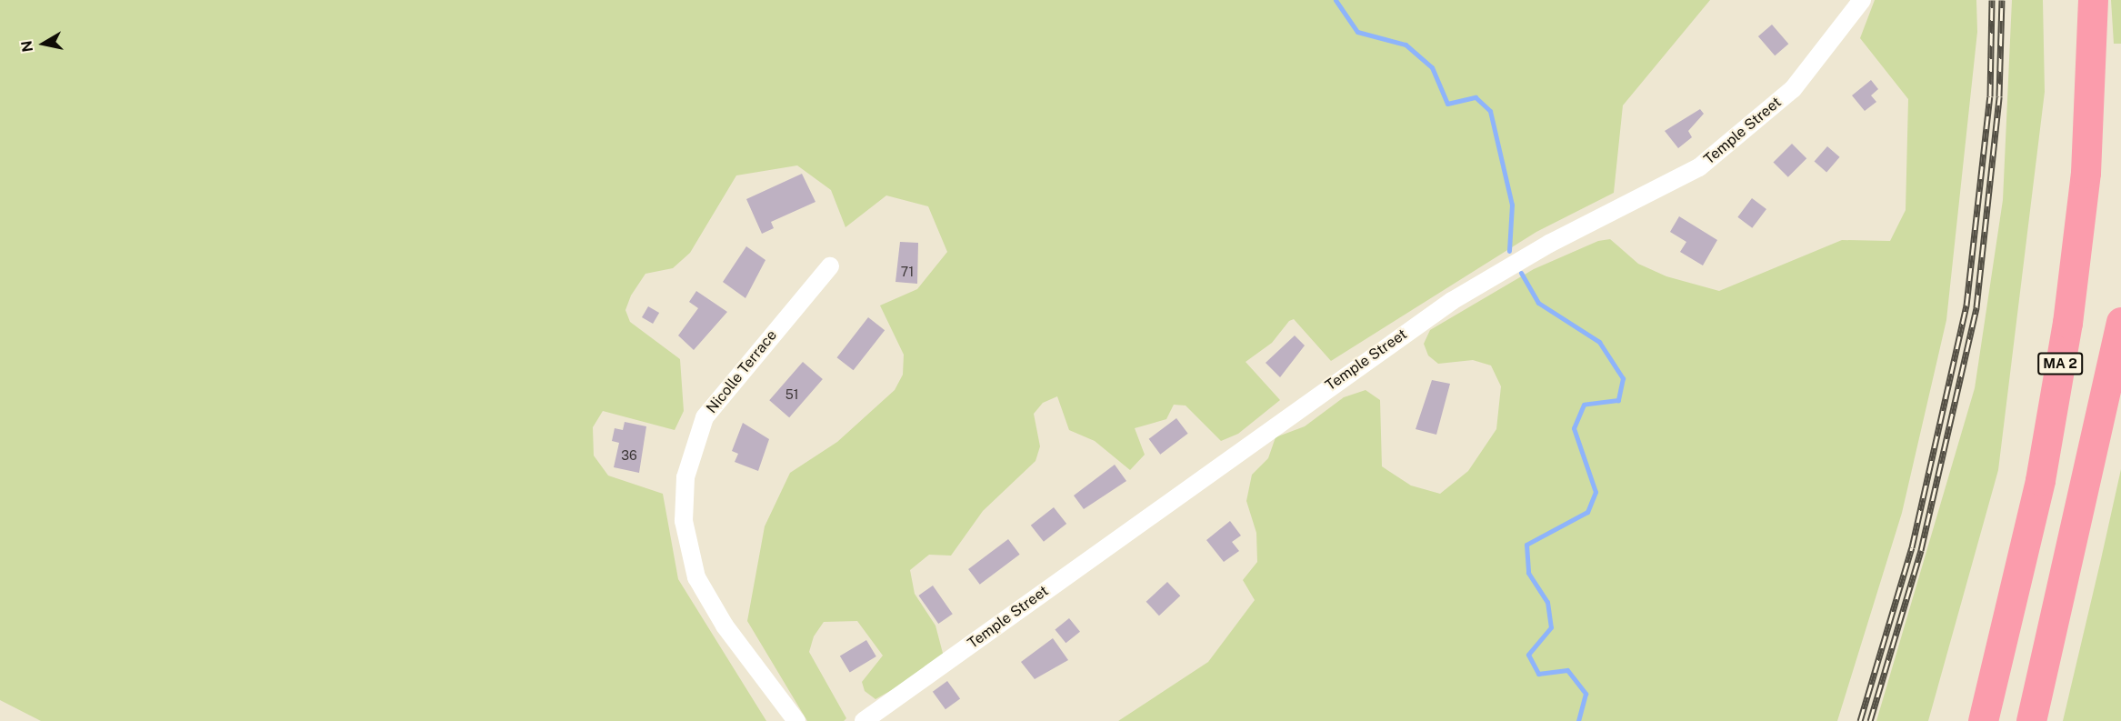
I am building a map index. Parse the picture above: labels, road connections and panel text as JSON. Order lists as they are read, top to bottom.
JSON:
{
  "streets": {
    "highway": ["MA 2"],
    "street": ["Temple Street", "Nicolle Terrace"]
  },
  "house_numbers": ["71", "51", "36"],
  "north": "left"
}
